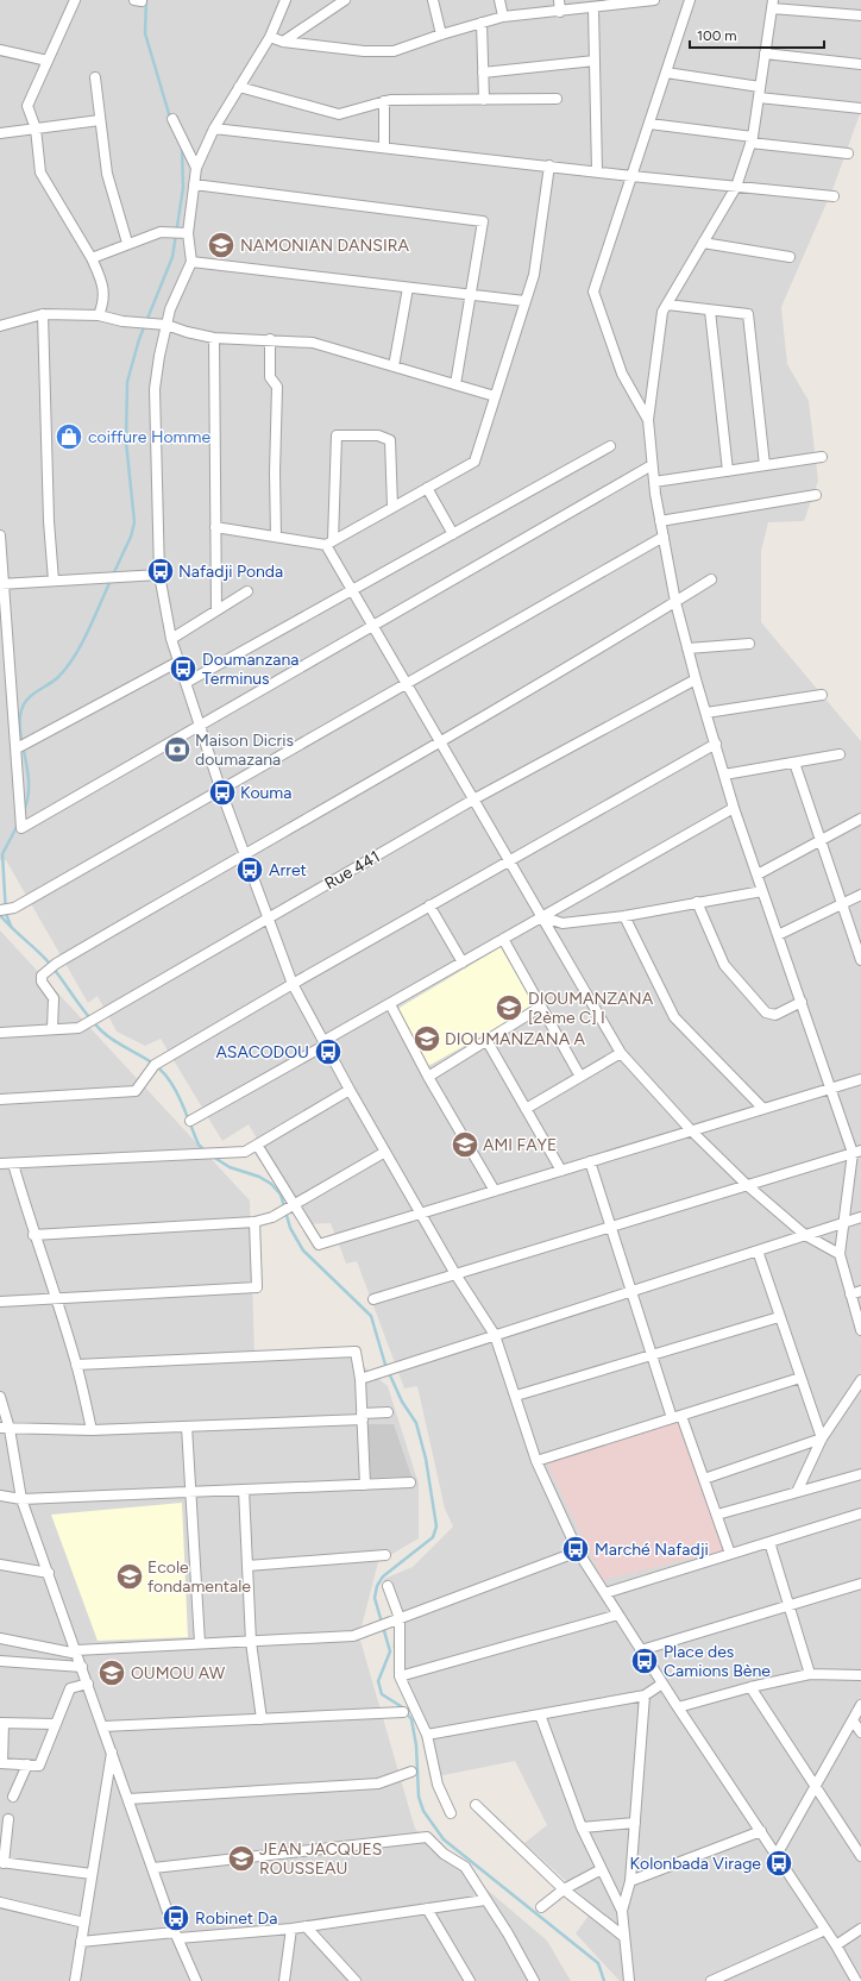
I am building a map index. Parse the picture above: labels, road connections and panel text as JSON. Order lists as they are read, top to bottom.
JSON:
{
  "streets": {
    "street": ["Rue 441"]
  },
  "places": {
    "school or university": [
      "NAMONIAN DANSIRA",
      "DIOUMANZANA [2ème C] I",
      "DIOUMANZANA A",
      "AMI FAYE",
      "Ecole fondamentale",
      "OUMOU AW",
      "JEAN JACQUES ROUSSEAU"
    ],
    "shop": ["coiffure Homme"],
    "bus stop": [
      "Nafadji Ponda",
      "Doumanzana Terminus",
      "Kouma",
      "Arret",
      "ASACODOU",
      "Marché Nafadji",
      "Place des Camions Bène",
      "Kolonbada Virage",
      "Robinet Da"
    ],
    "bank": ["Maison Dicris doumazana"]
  },
  "scale_bar": "100 m"
}
